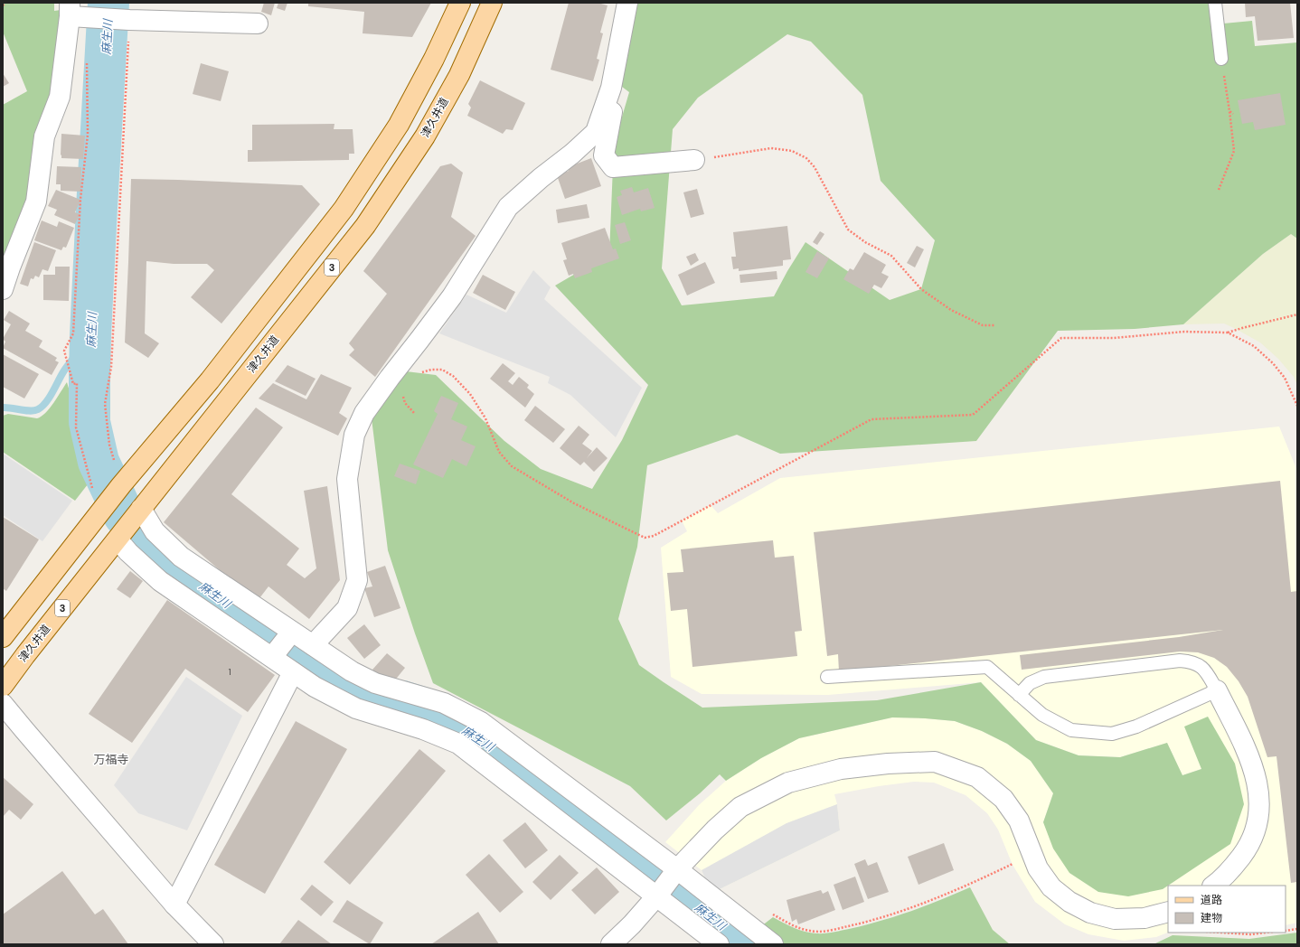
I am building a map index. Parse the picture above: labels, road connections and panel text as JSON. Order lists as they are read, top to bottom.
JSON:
{
  "streets": {
    "main road": ["津久井道", "3"]
  },
  "districts": ["万福寺"],
  "water": ["麻生川"],
  "house_numbers": ["1"],
  "legend": ["道路", "建物"]
}
